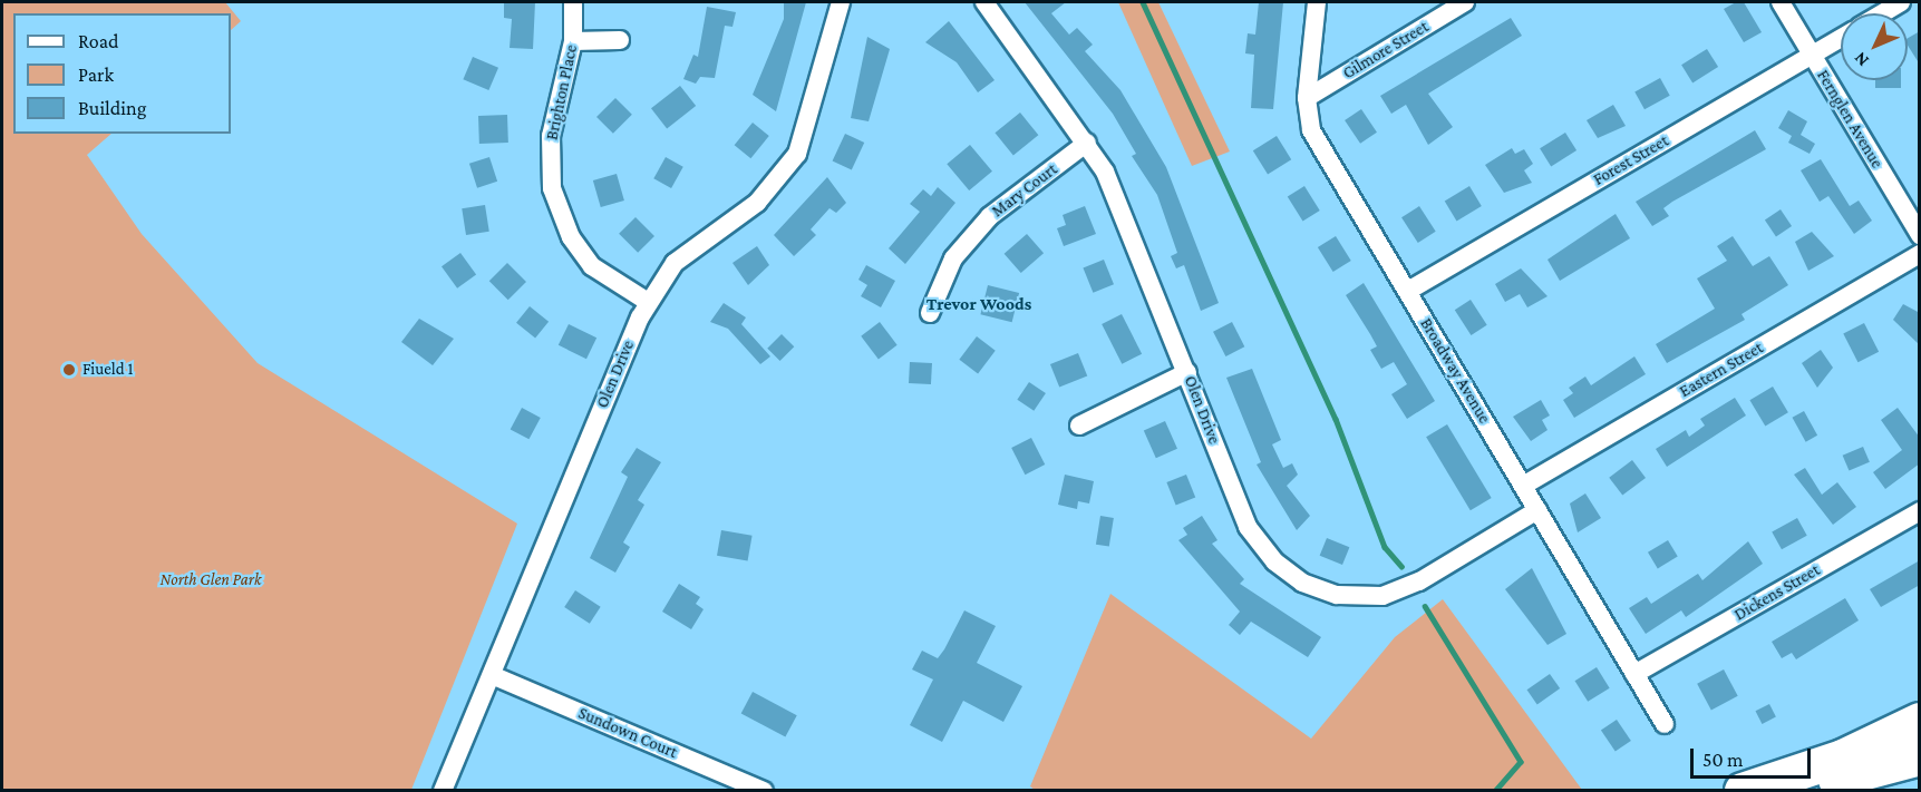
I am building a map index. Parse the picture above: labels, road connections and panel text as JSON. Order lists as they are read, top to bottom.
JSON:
{
  "streets": {
    "street": [
      "Gilmore Street",
      "Brighton Place",
      "Fernglen Avenue",
      "Forest Street",
      "Mary Court",
      "Eastern Street",
      "Broadway Avenue",
      "Olen Drive",
      "Dickens Street",
      "Sundown Court"
    ]
  },
  "crossings": [
    ["Gilmore Street", "Broadway Avenue"],
    ["Brighton Place", "Olen Drive"],
    ["Fernglen Avenue", "Forest Street"],
    ["Forest Street", "Broadway Avenue"],
    ["Mary Court", "Olen Drive"],
    ["Eastern Street", "Broadway Avenue"],
    ["Broadway Avenue", "Olen Drive"],
    ["Broadway Avenue", "Dickens Street"],
    ["Olen Drive", "Sundown Court"]
  ],
  "districts": ["Trevor Woods"],
  "parks": ["North Glen Park"],
  "places": ["Fiueld 1"],
  "legend": ["Road", "Park", "Building"],
  "scale_bar": "50 m",
  "north": "bottom left"
}
